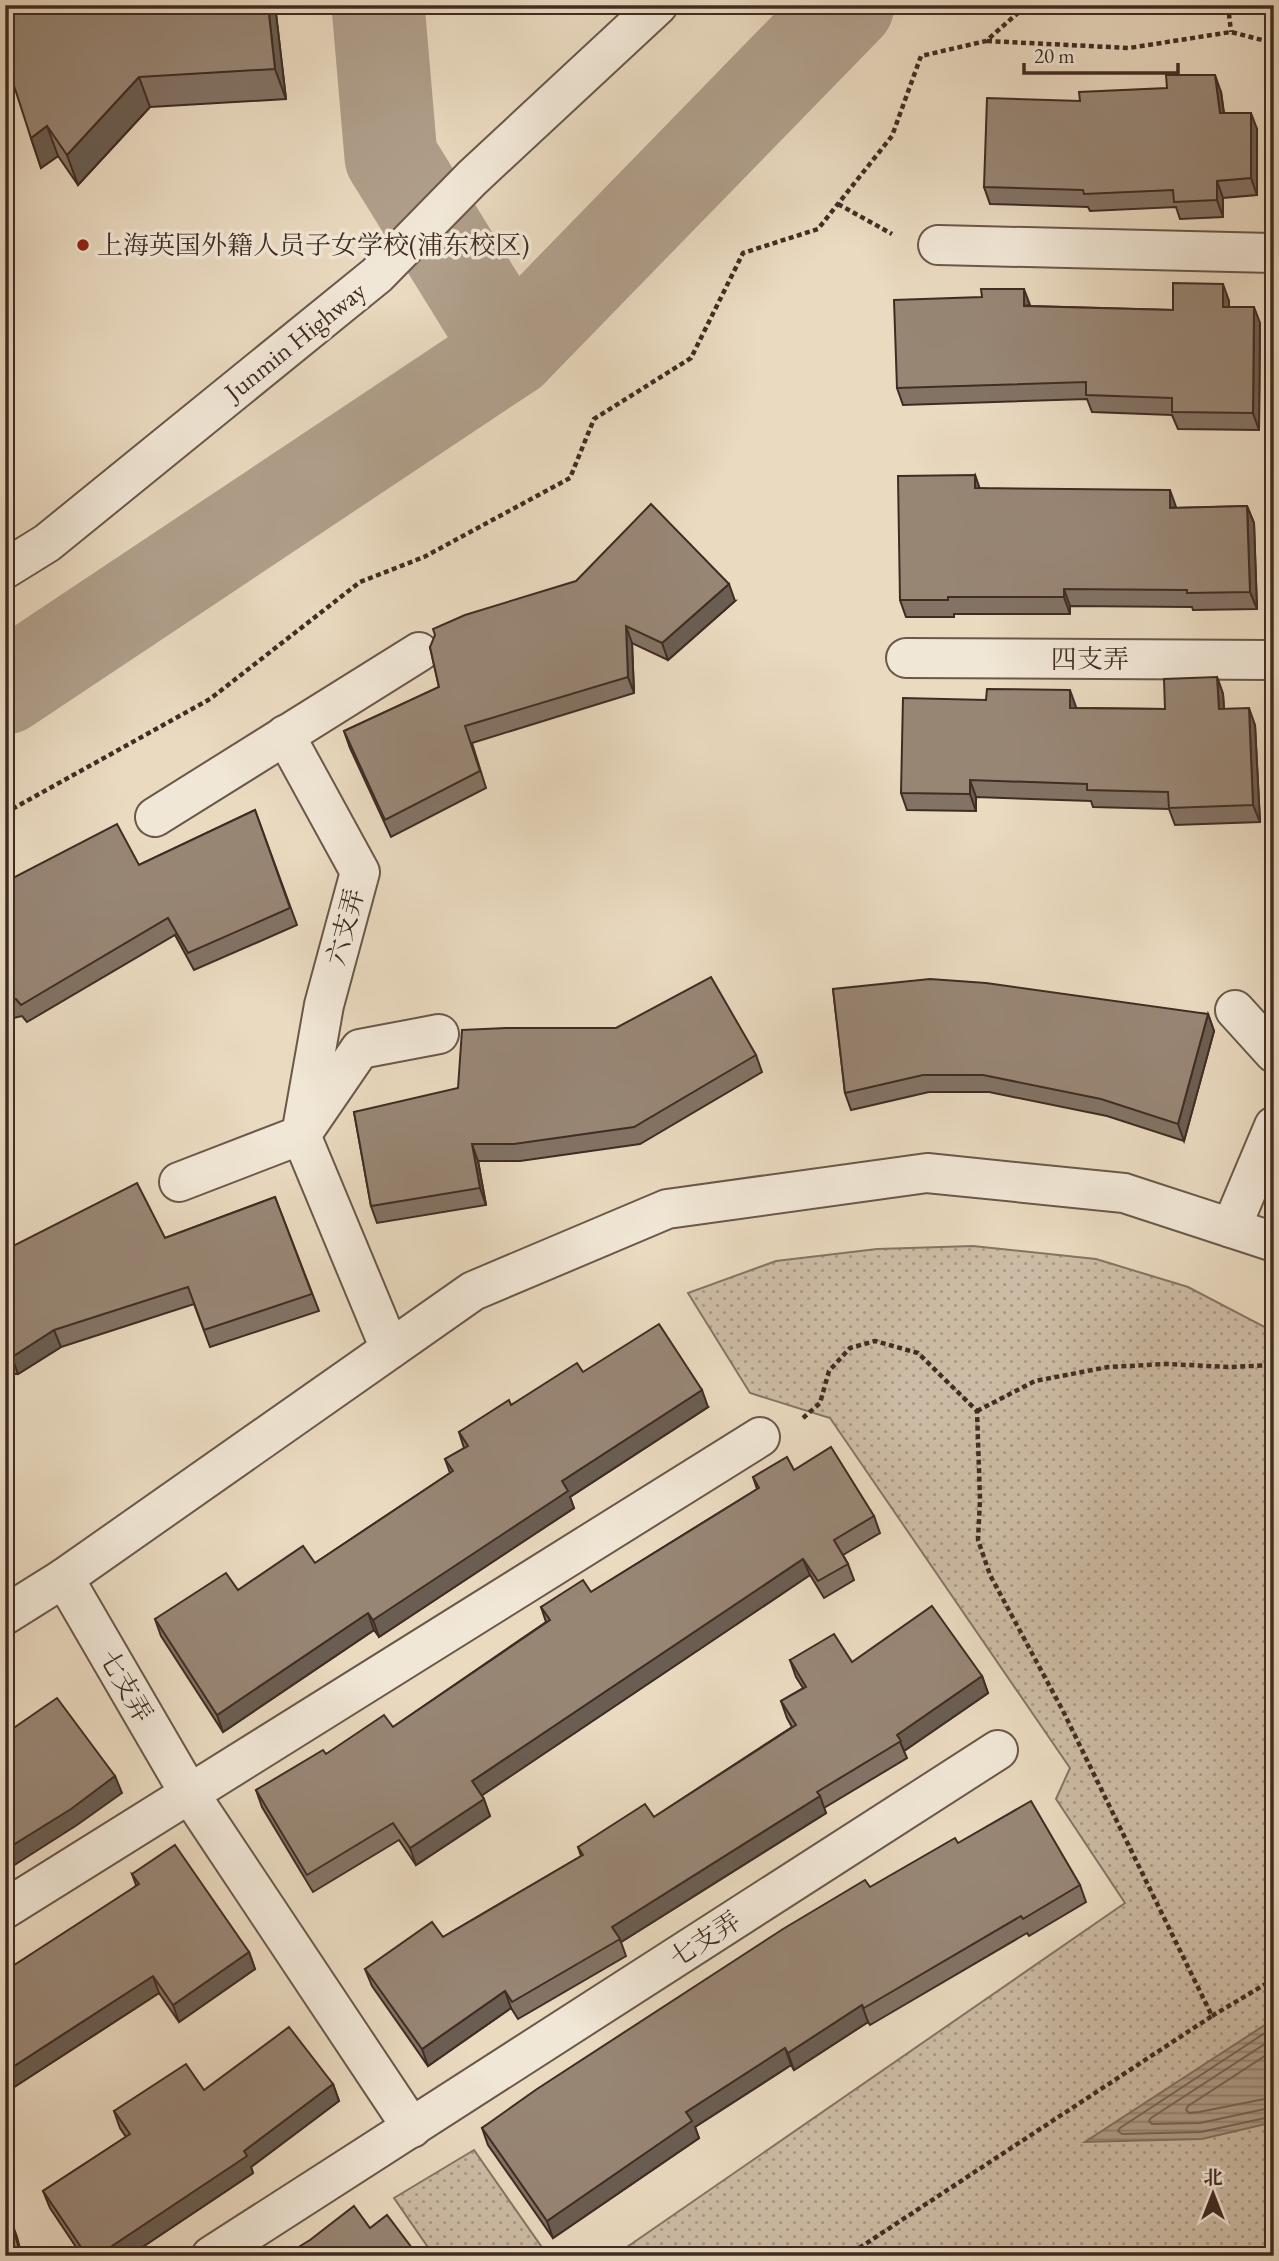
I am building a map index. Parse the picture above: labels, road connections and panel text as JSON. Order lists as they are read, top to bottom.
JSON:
{
  "streets": {
    "street": [
      "Junmin Highway",
      "四支弄",
      "六支弄",
      "七支弄"
    ]
  },
  "places": ["上海英国外籍人员子女学校(浦东校区)"],
  "scale_bar": "20 m",
  "north": "top"
}
